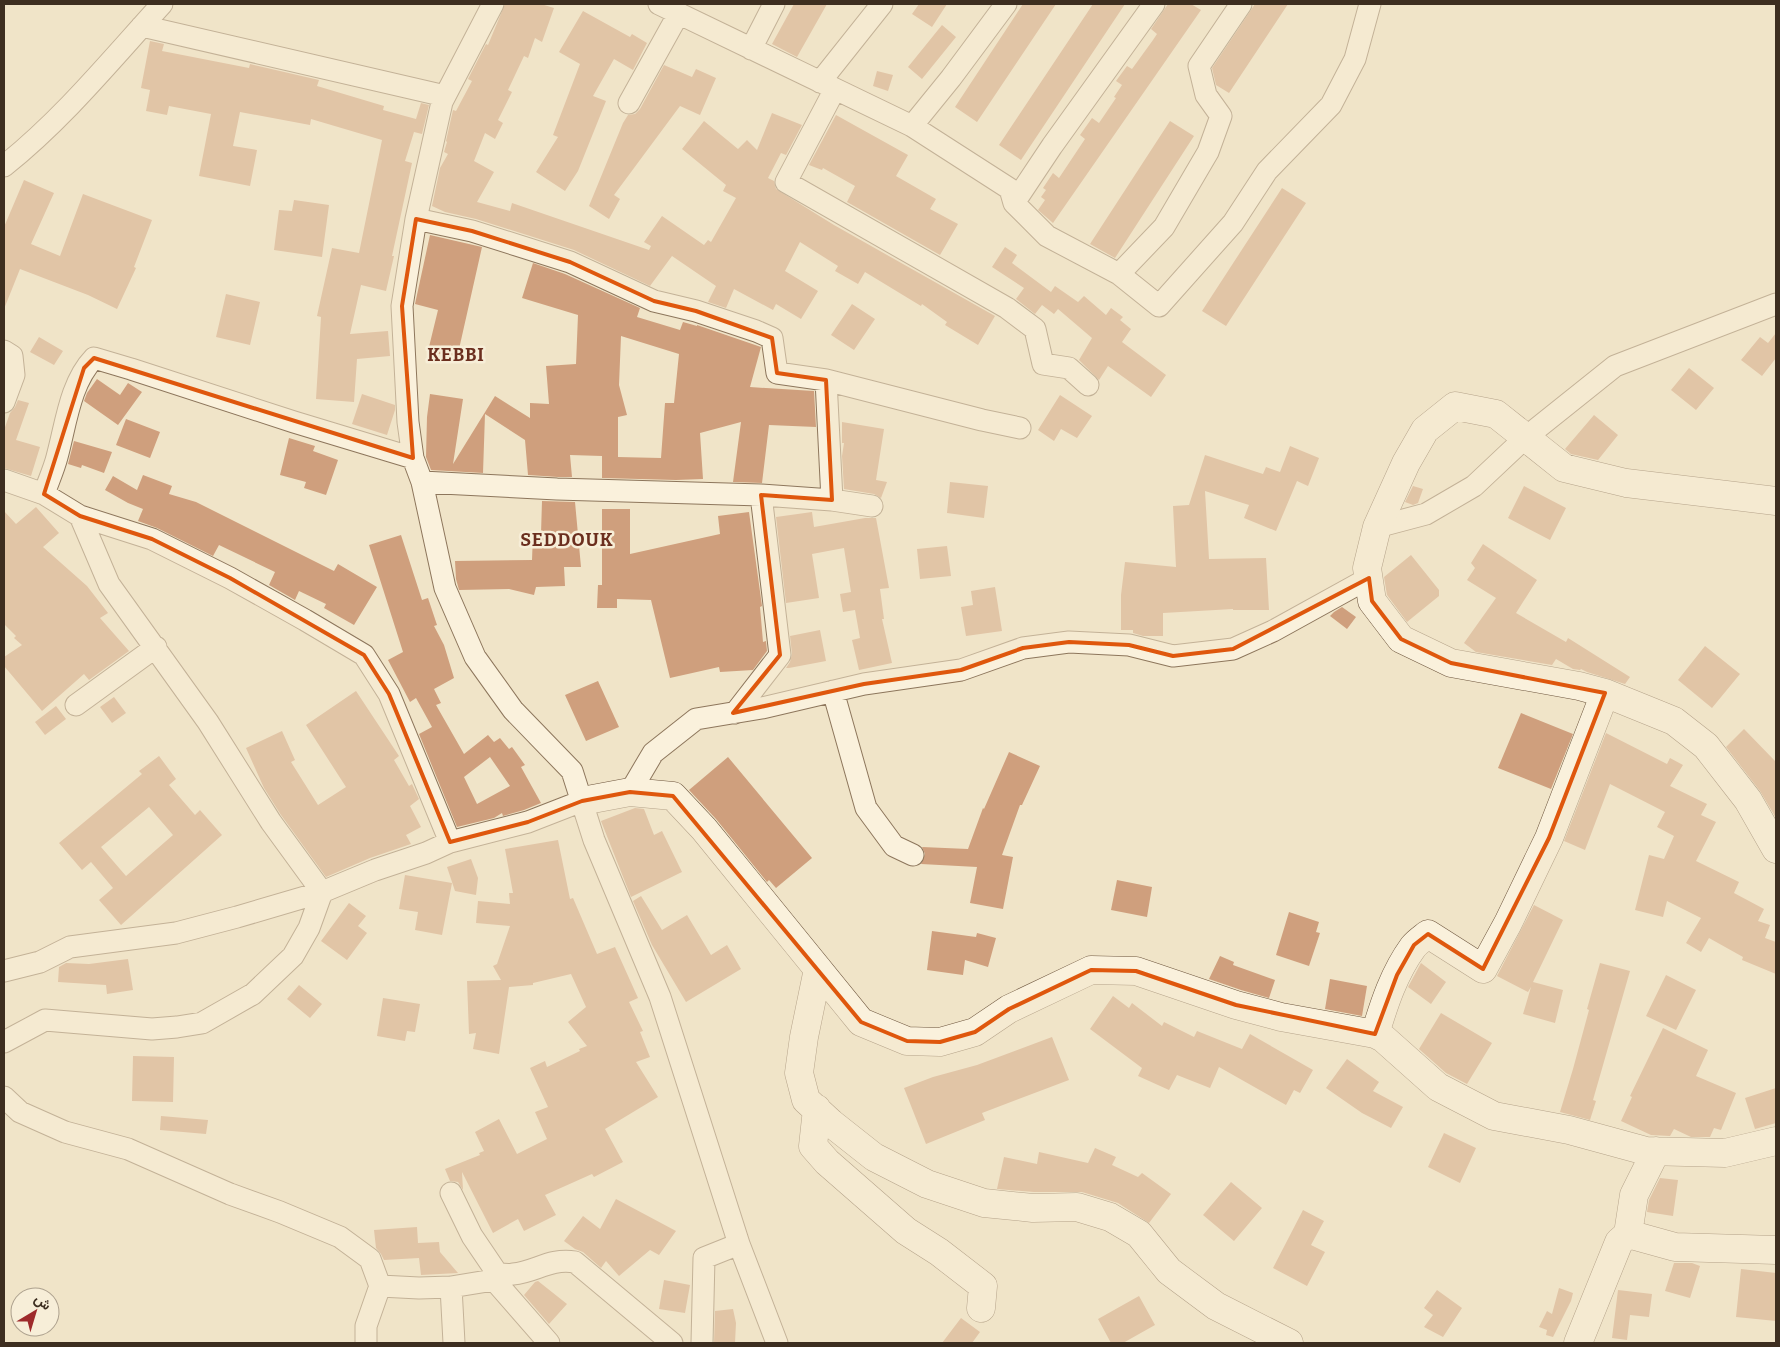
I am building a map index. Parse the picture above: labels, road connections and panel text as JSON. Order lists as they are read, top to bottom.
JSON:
{
  "districts": ["KEBBI", "SEDDOUK"],
  "north": "top right"
}
